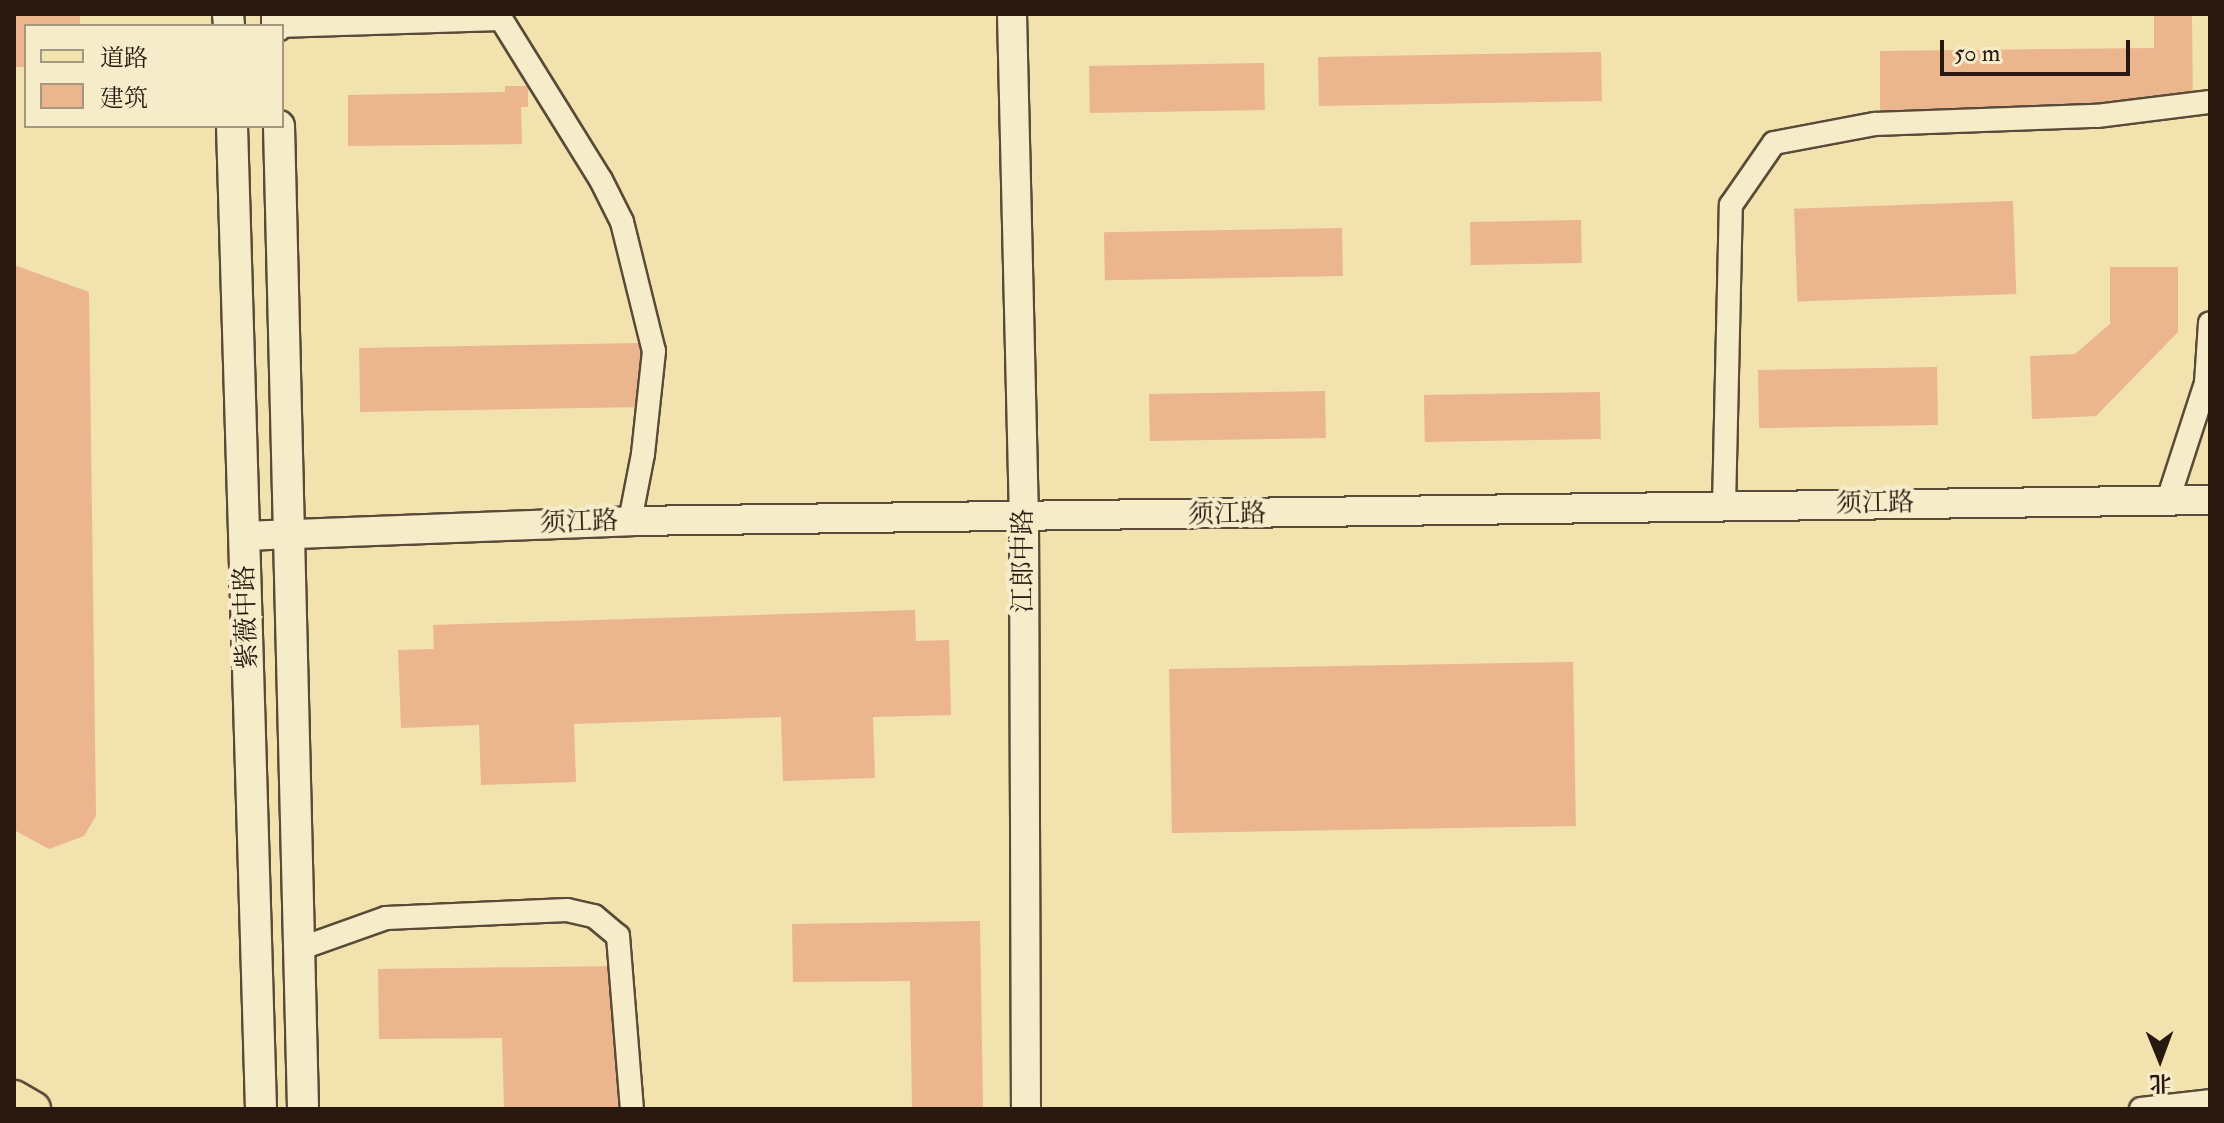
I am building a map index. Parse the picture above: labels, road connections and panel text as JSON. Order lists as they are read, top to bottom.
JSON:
{
  "streets": {
    "main road": ["紫薇中路"],
    "street": ["须江路", "江郎中路"]
  },
  "crossings": [
    ["须江路", "江郎中路"],
    ["须江路", "紫薇中路"]
  ],
  "legend": ["道路", "建筑"],
  "scale_bar": "50 m",
  "north": "bottom"
}
